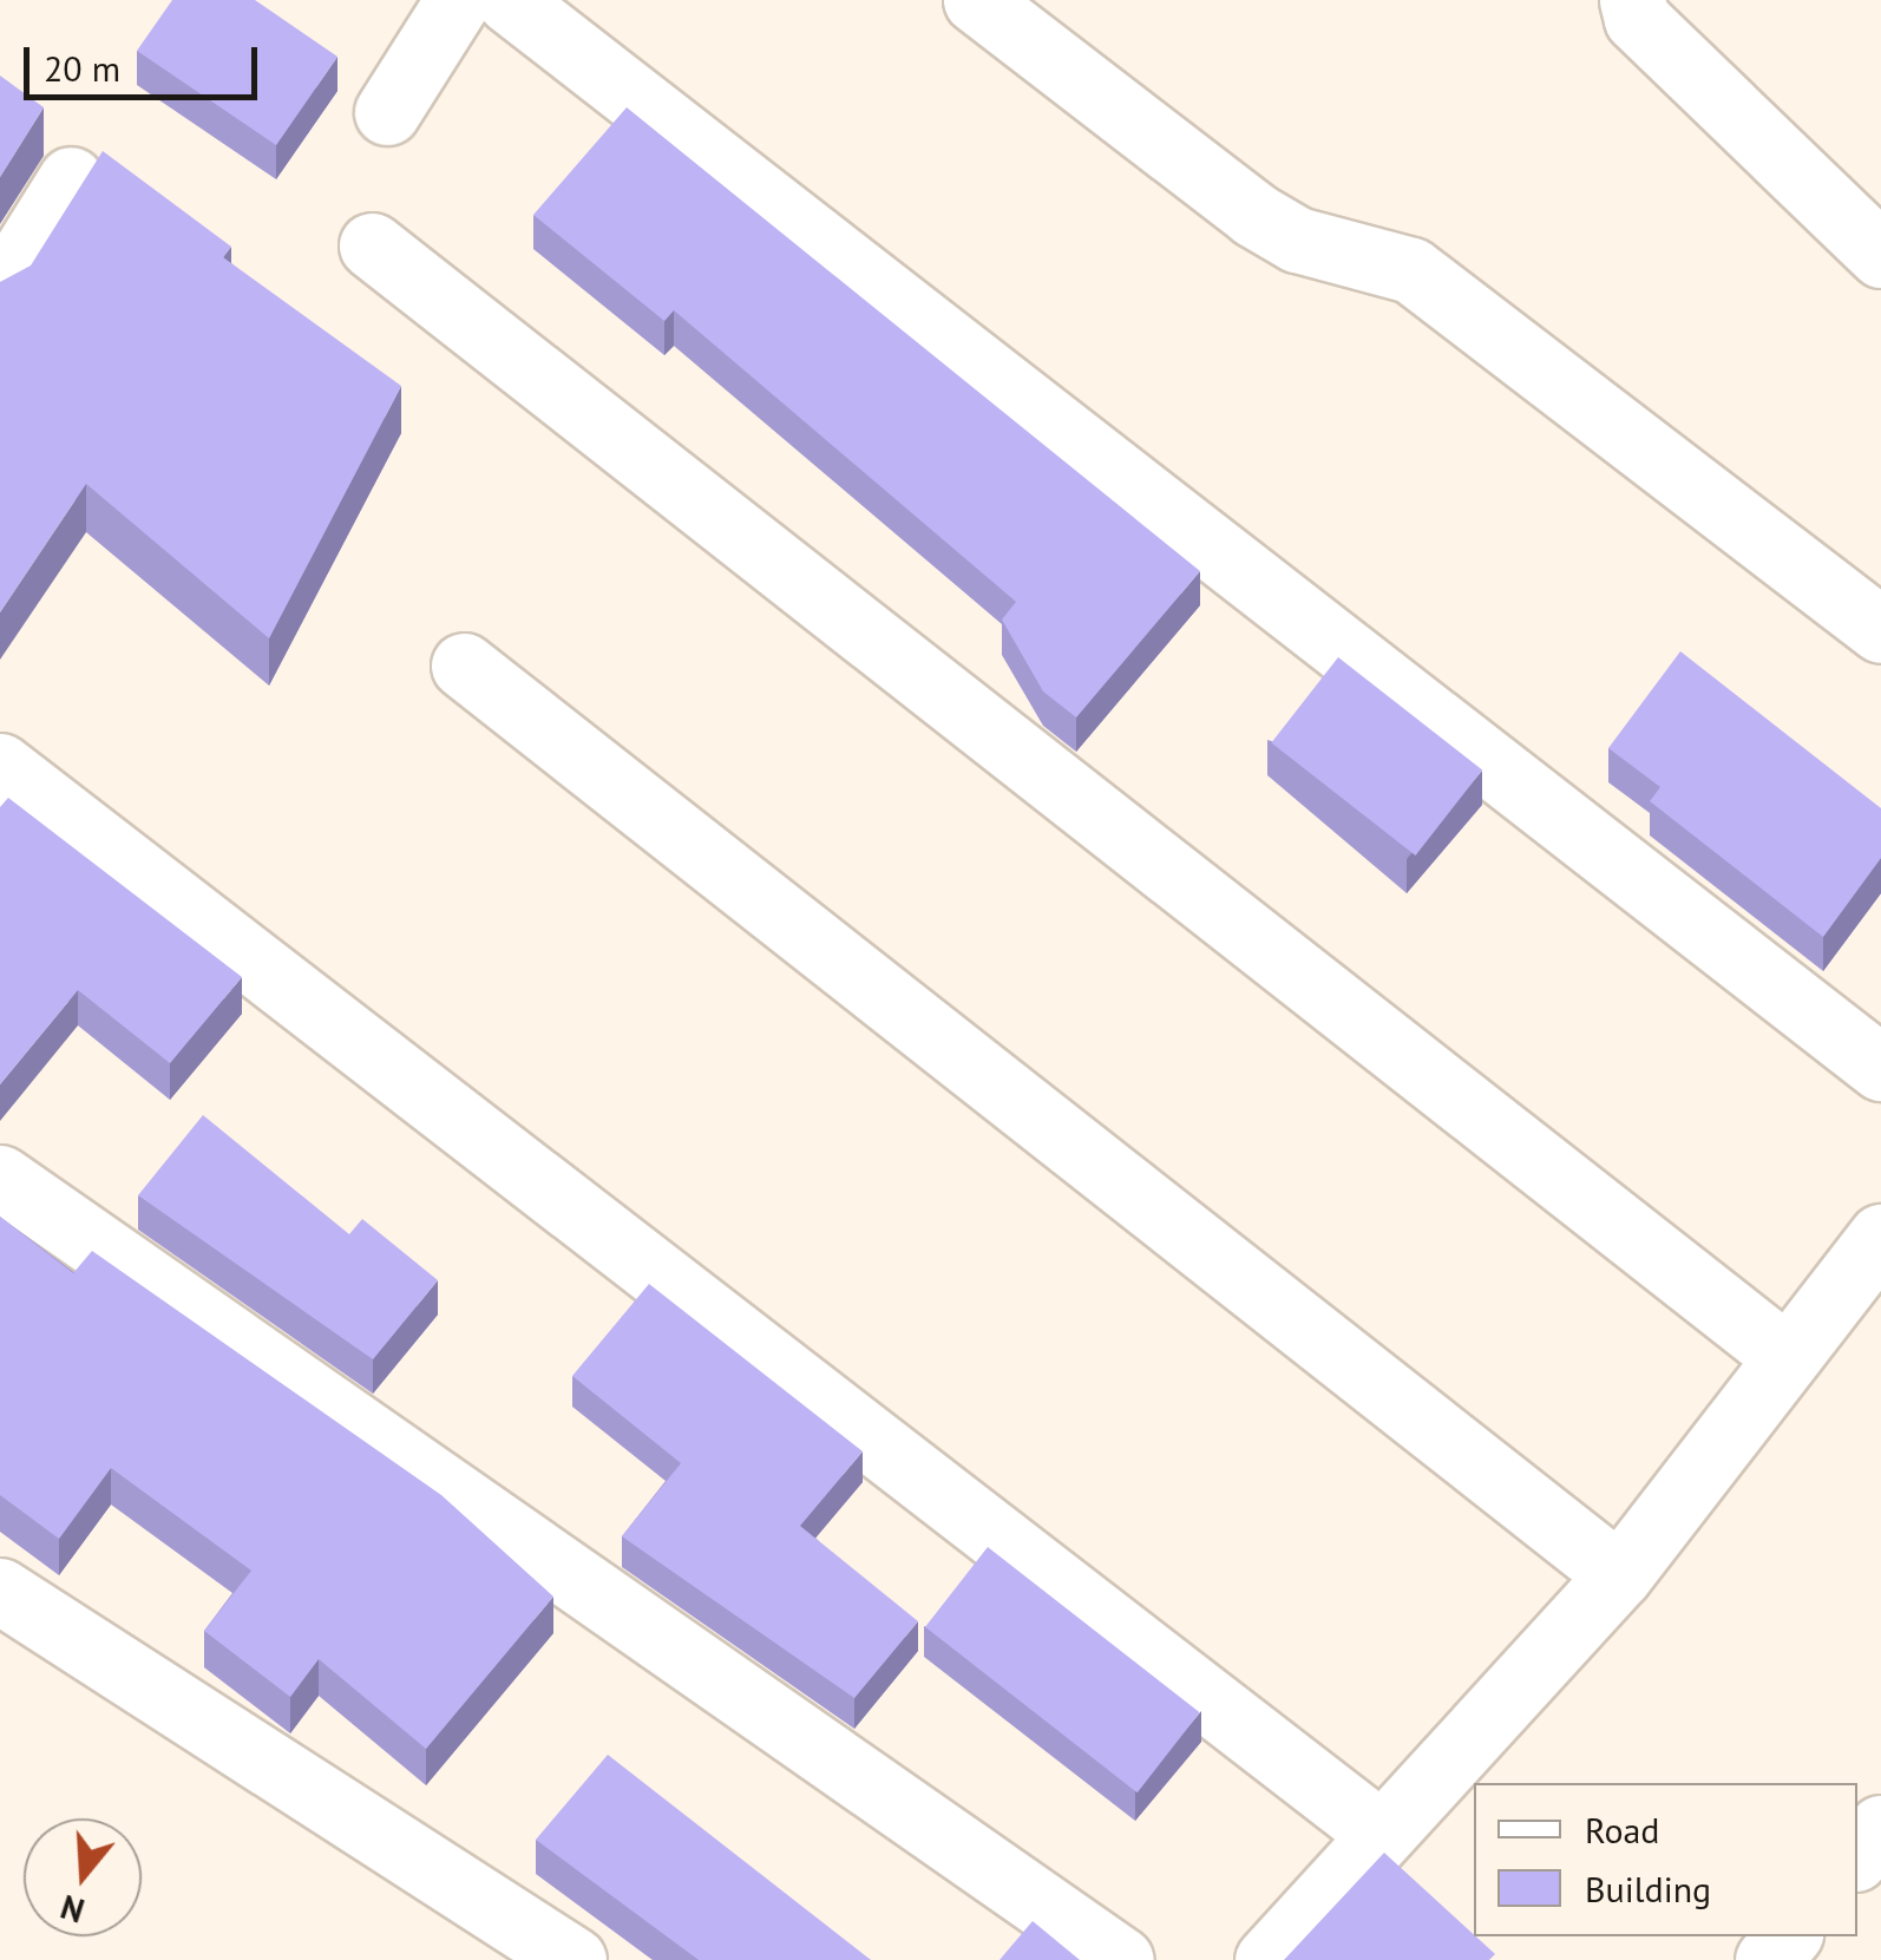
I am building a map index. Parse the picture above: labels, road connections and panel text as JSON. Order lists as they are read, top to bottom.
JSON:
{
  "legend": ["Road", "Building"],
  "scale_bar": "20 m",
  "north": "bottom"
}
